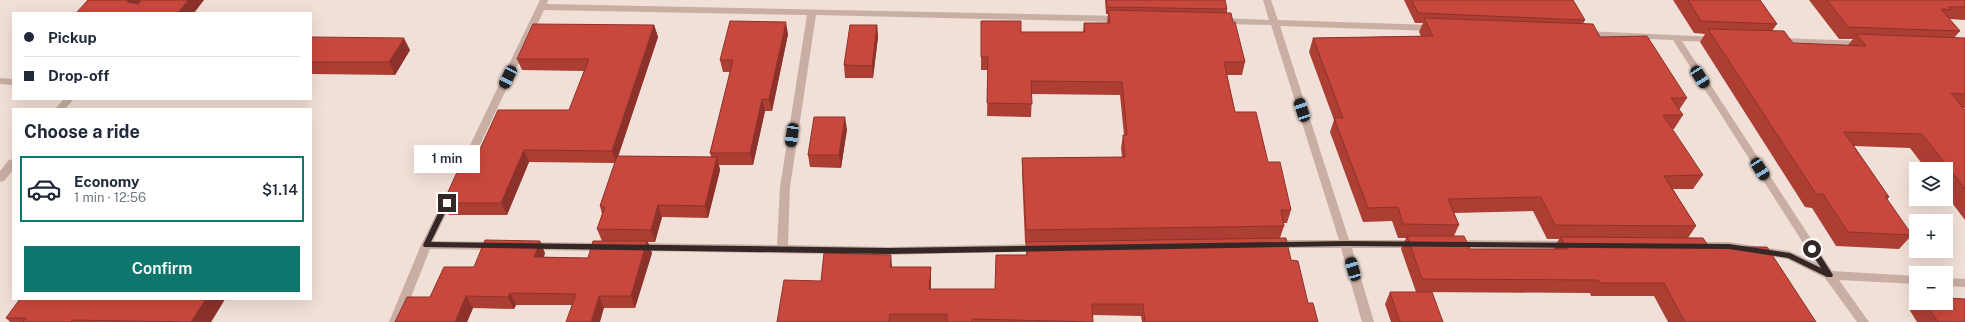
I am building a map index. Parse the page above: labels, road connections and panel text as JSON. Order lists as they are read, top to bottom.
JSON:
{
  "page": {
    "banner": ["Pickup", "Drop-off"],
    "heading": "Choose a ride",
    "bubble": "1 min",
    "list": [
      {
        "name": "Economy",
        "note": "1 min · 12:56",
        "value": "$1.14"
      }
    ],
    "map_buttons": ["+", "−"],
    "buttons": "Confirm"
  }
}
